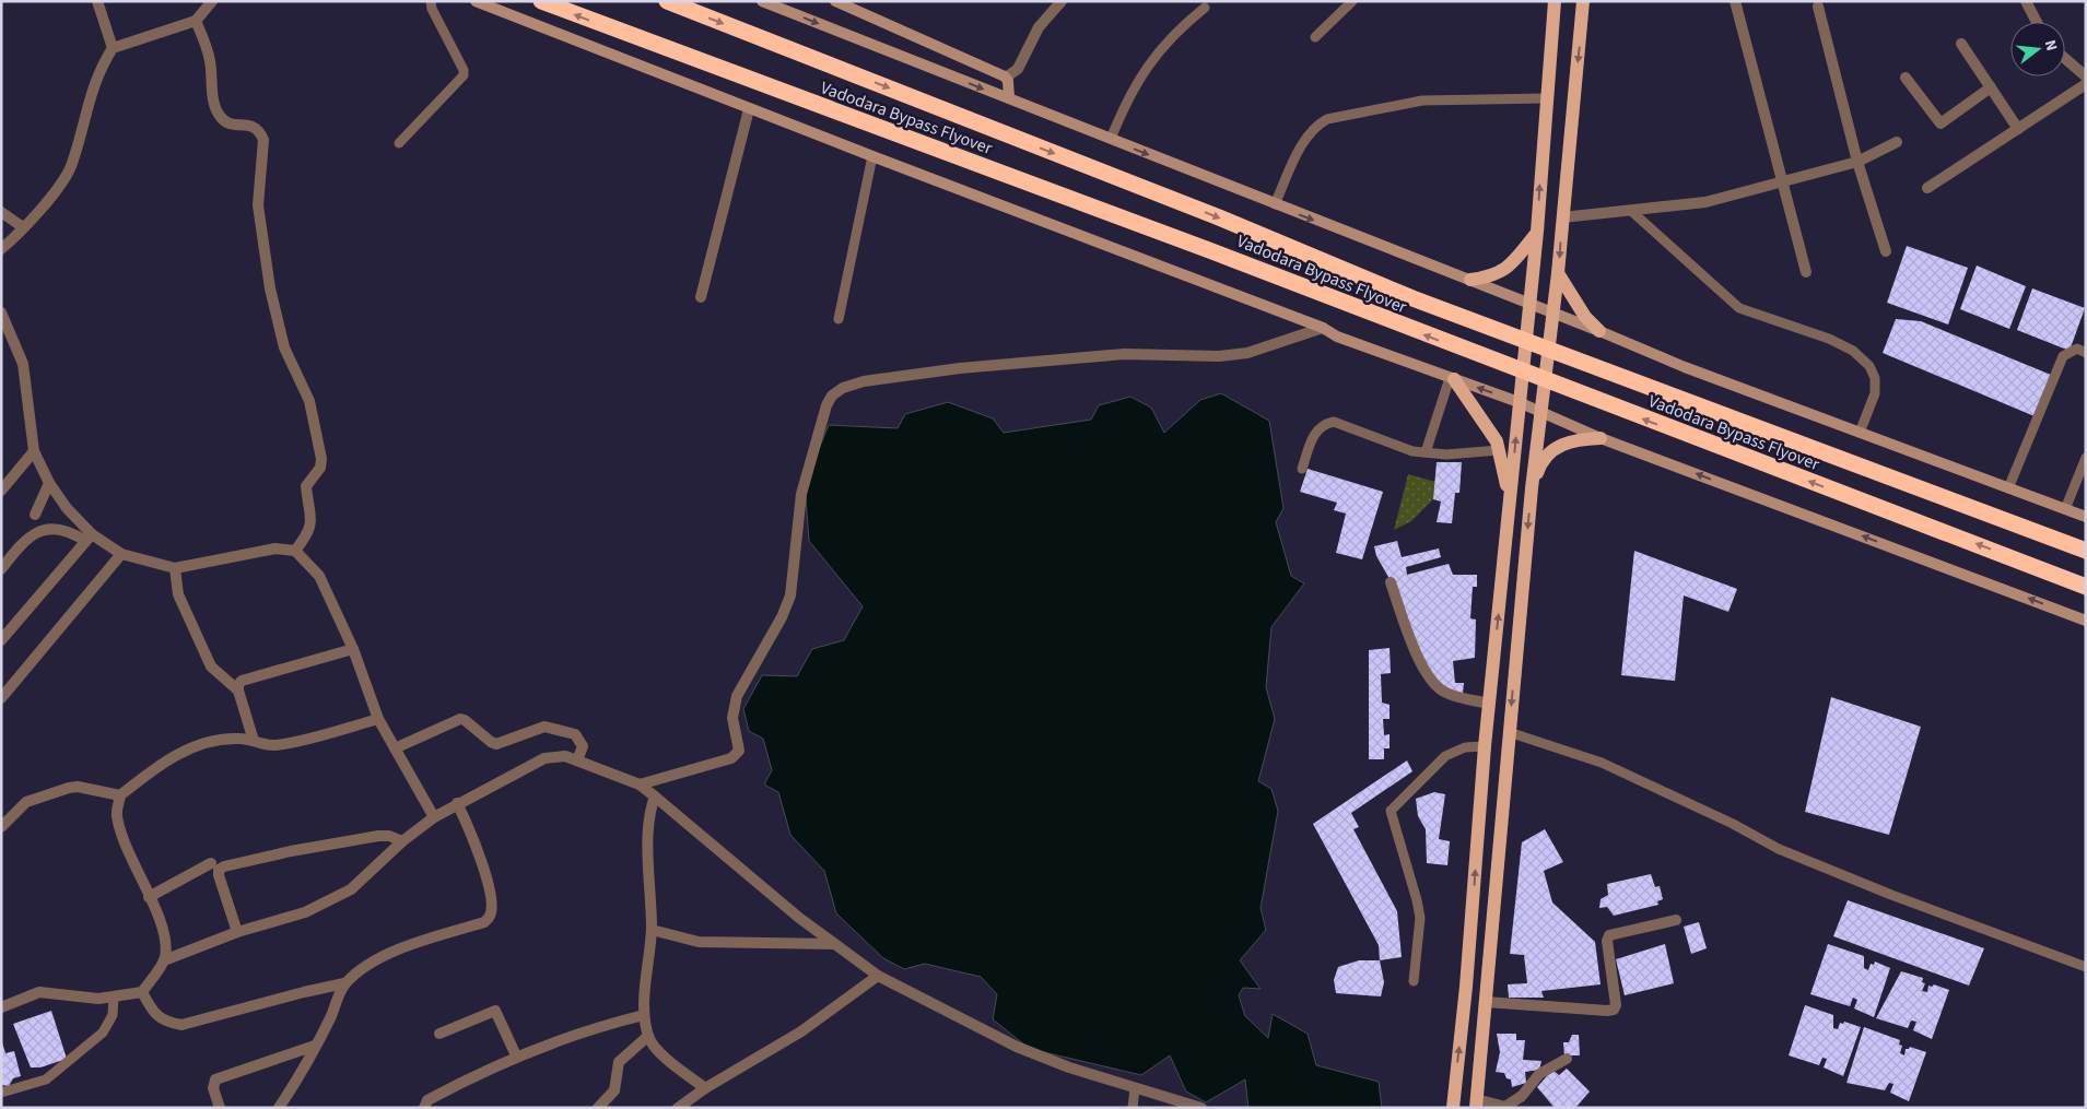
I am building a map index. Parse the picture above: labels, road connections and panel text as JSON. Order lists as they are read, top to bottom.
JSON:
{
  "streets": {
    "highway": ["Vadodara Bypass Flyover"]
  },
  "north": "right"
}
